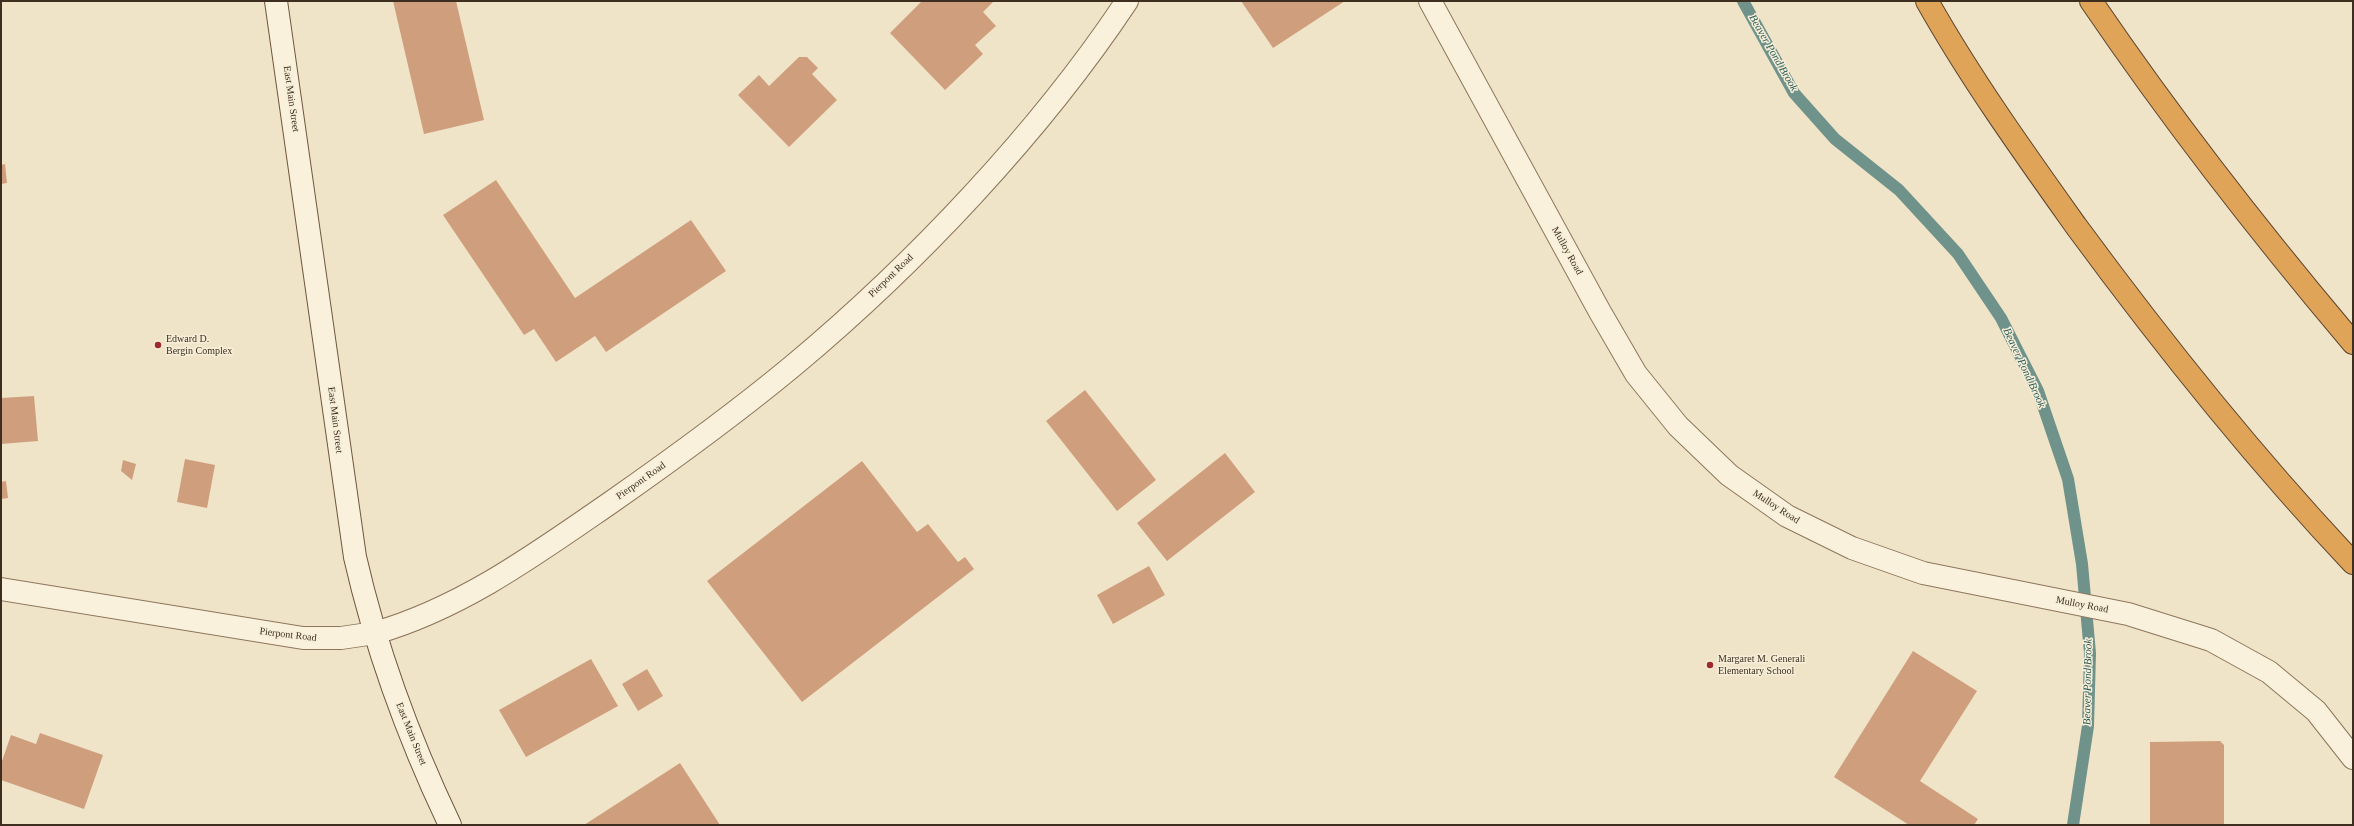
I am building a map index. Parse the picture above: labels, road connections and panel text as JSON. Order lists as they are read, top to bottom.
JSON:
{
  "streets": {
    "street": ["East Main Street", "Mulloy Road", "Pierpont Road"]
  },
  "crossings": [
    ["East Main Street", "Pierpont Road"]
  ],
  "water": ["Beaver Pond Brook"],
  "places": ["Edward D. Bergin Complex", "Margaret M. Generali Elementary School"]
}
